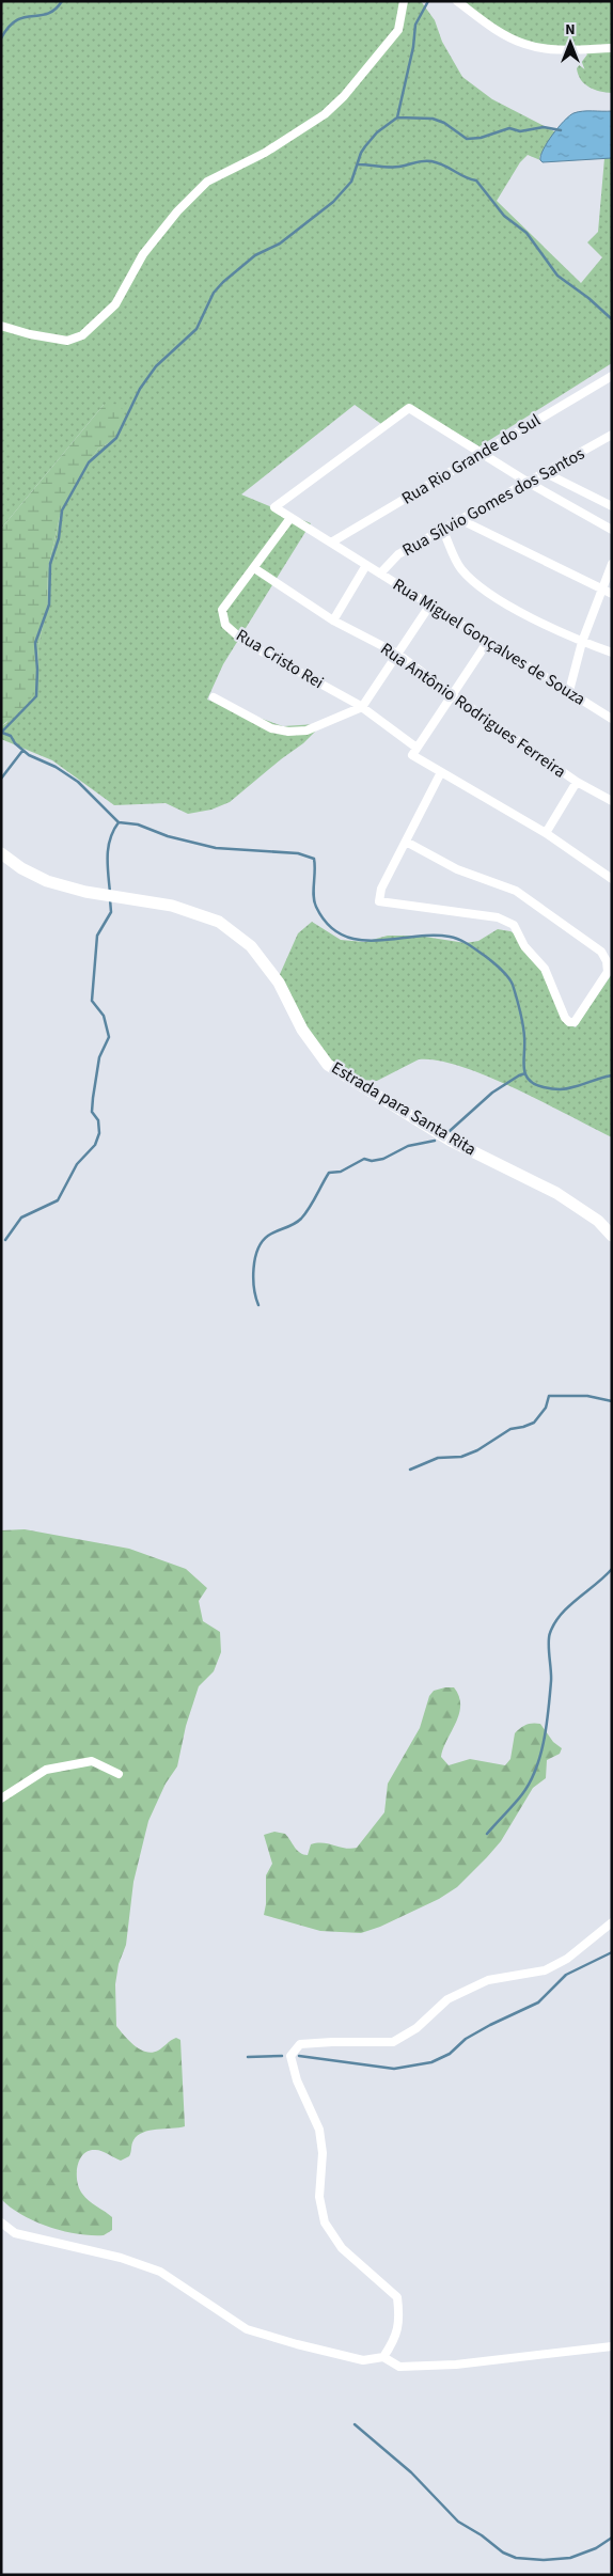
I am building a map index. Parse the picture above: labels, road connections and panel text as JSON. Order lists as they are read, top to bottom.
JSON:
{
  "streets": {
    "main road": ["Estrada para Santa Rita"],
    "street": [
      "Rua Rio Grande do Sul",
      "Rua Sílvio Gomes dos Santos",
      "Rua Miguel Gonçalves de Souza",
      "Rua Cristo Rei",
      "Rua Antônio Rodrigues Ferreira"
    ]
  },
  "crossings": [
    ["Rua Rio Grande do Sul", "Rua Miguel Gonçalves de Souza"],
    ["Rua Sílvio Gomes dos Santos", "Rua Miguel Gonçalves de Souza"],
    ["Rua Miguel Gonçalves de Souza", "Rua Cristo Rei"],
    ["Rua Cristo Rei", "Rua Antônio Rodrigues Ferreira"]
  ],
  "north": "top"
}
